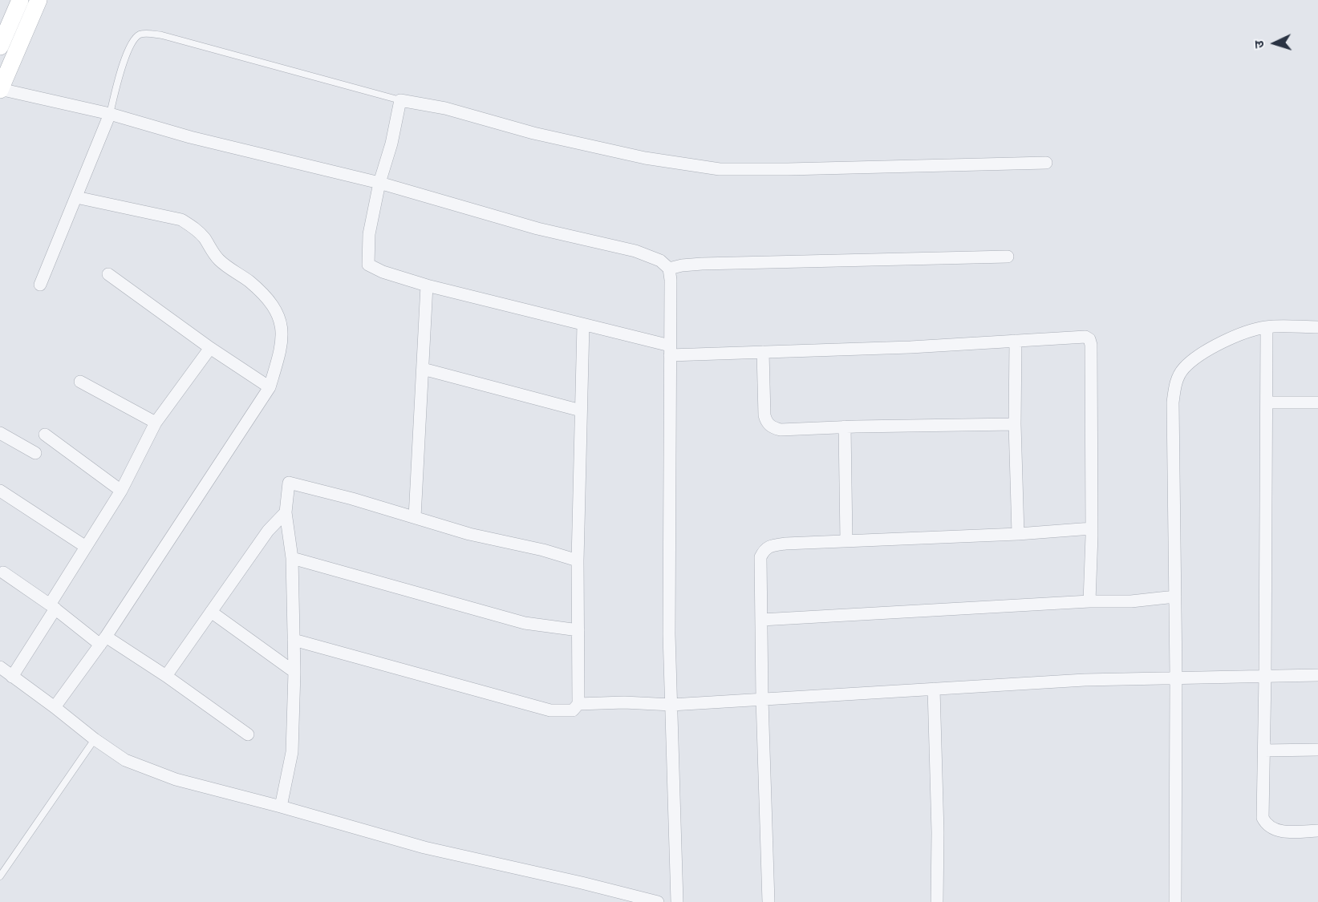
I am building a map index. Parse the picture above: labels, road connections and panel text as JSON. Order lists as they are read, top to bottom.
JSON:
{
  "north": "left"
}
